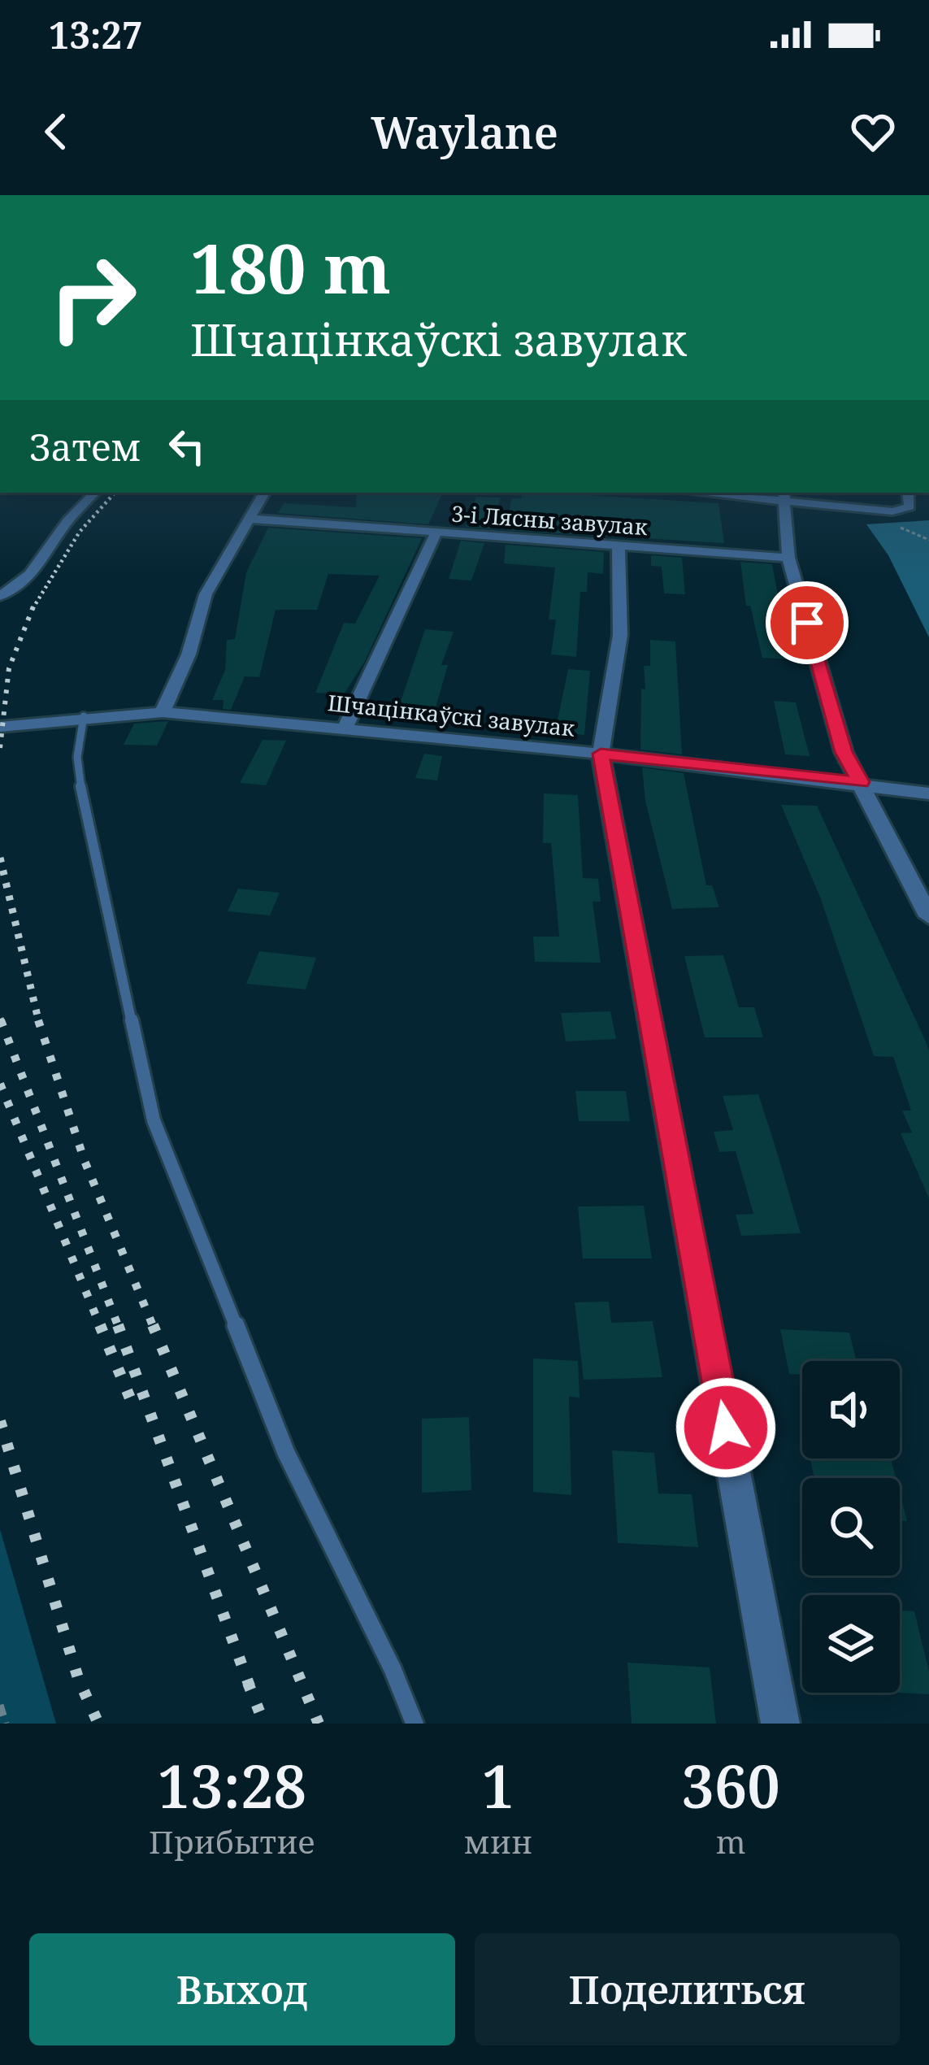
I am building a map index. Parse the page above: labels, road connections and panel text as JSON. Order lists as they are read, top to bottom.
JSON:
{
  "streets": {
    "street": ["3-і Лясны завулак", "Шчацінкаўскі завулак"]
  },
  "page": {
    "status": "13:27",
    "header": "Waylane",
    "turn": ["180 m", "Шчацінкаўскі завулак"],
    "then": "Затем",
    "eta": [
      "13:28",
      "Прибытие",
      "1",
      "мин",
      "360",
      "m"
    ],
    "buttons": ["Выход", "Поделиться"]
  }
}
